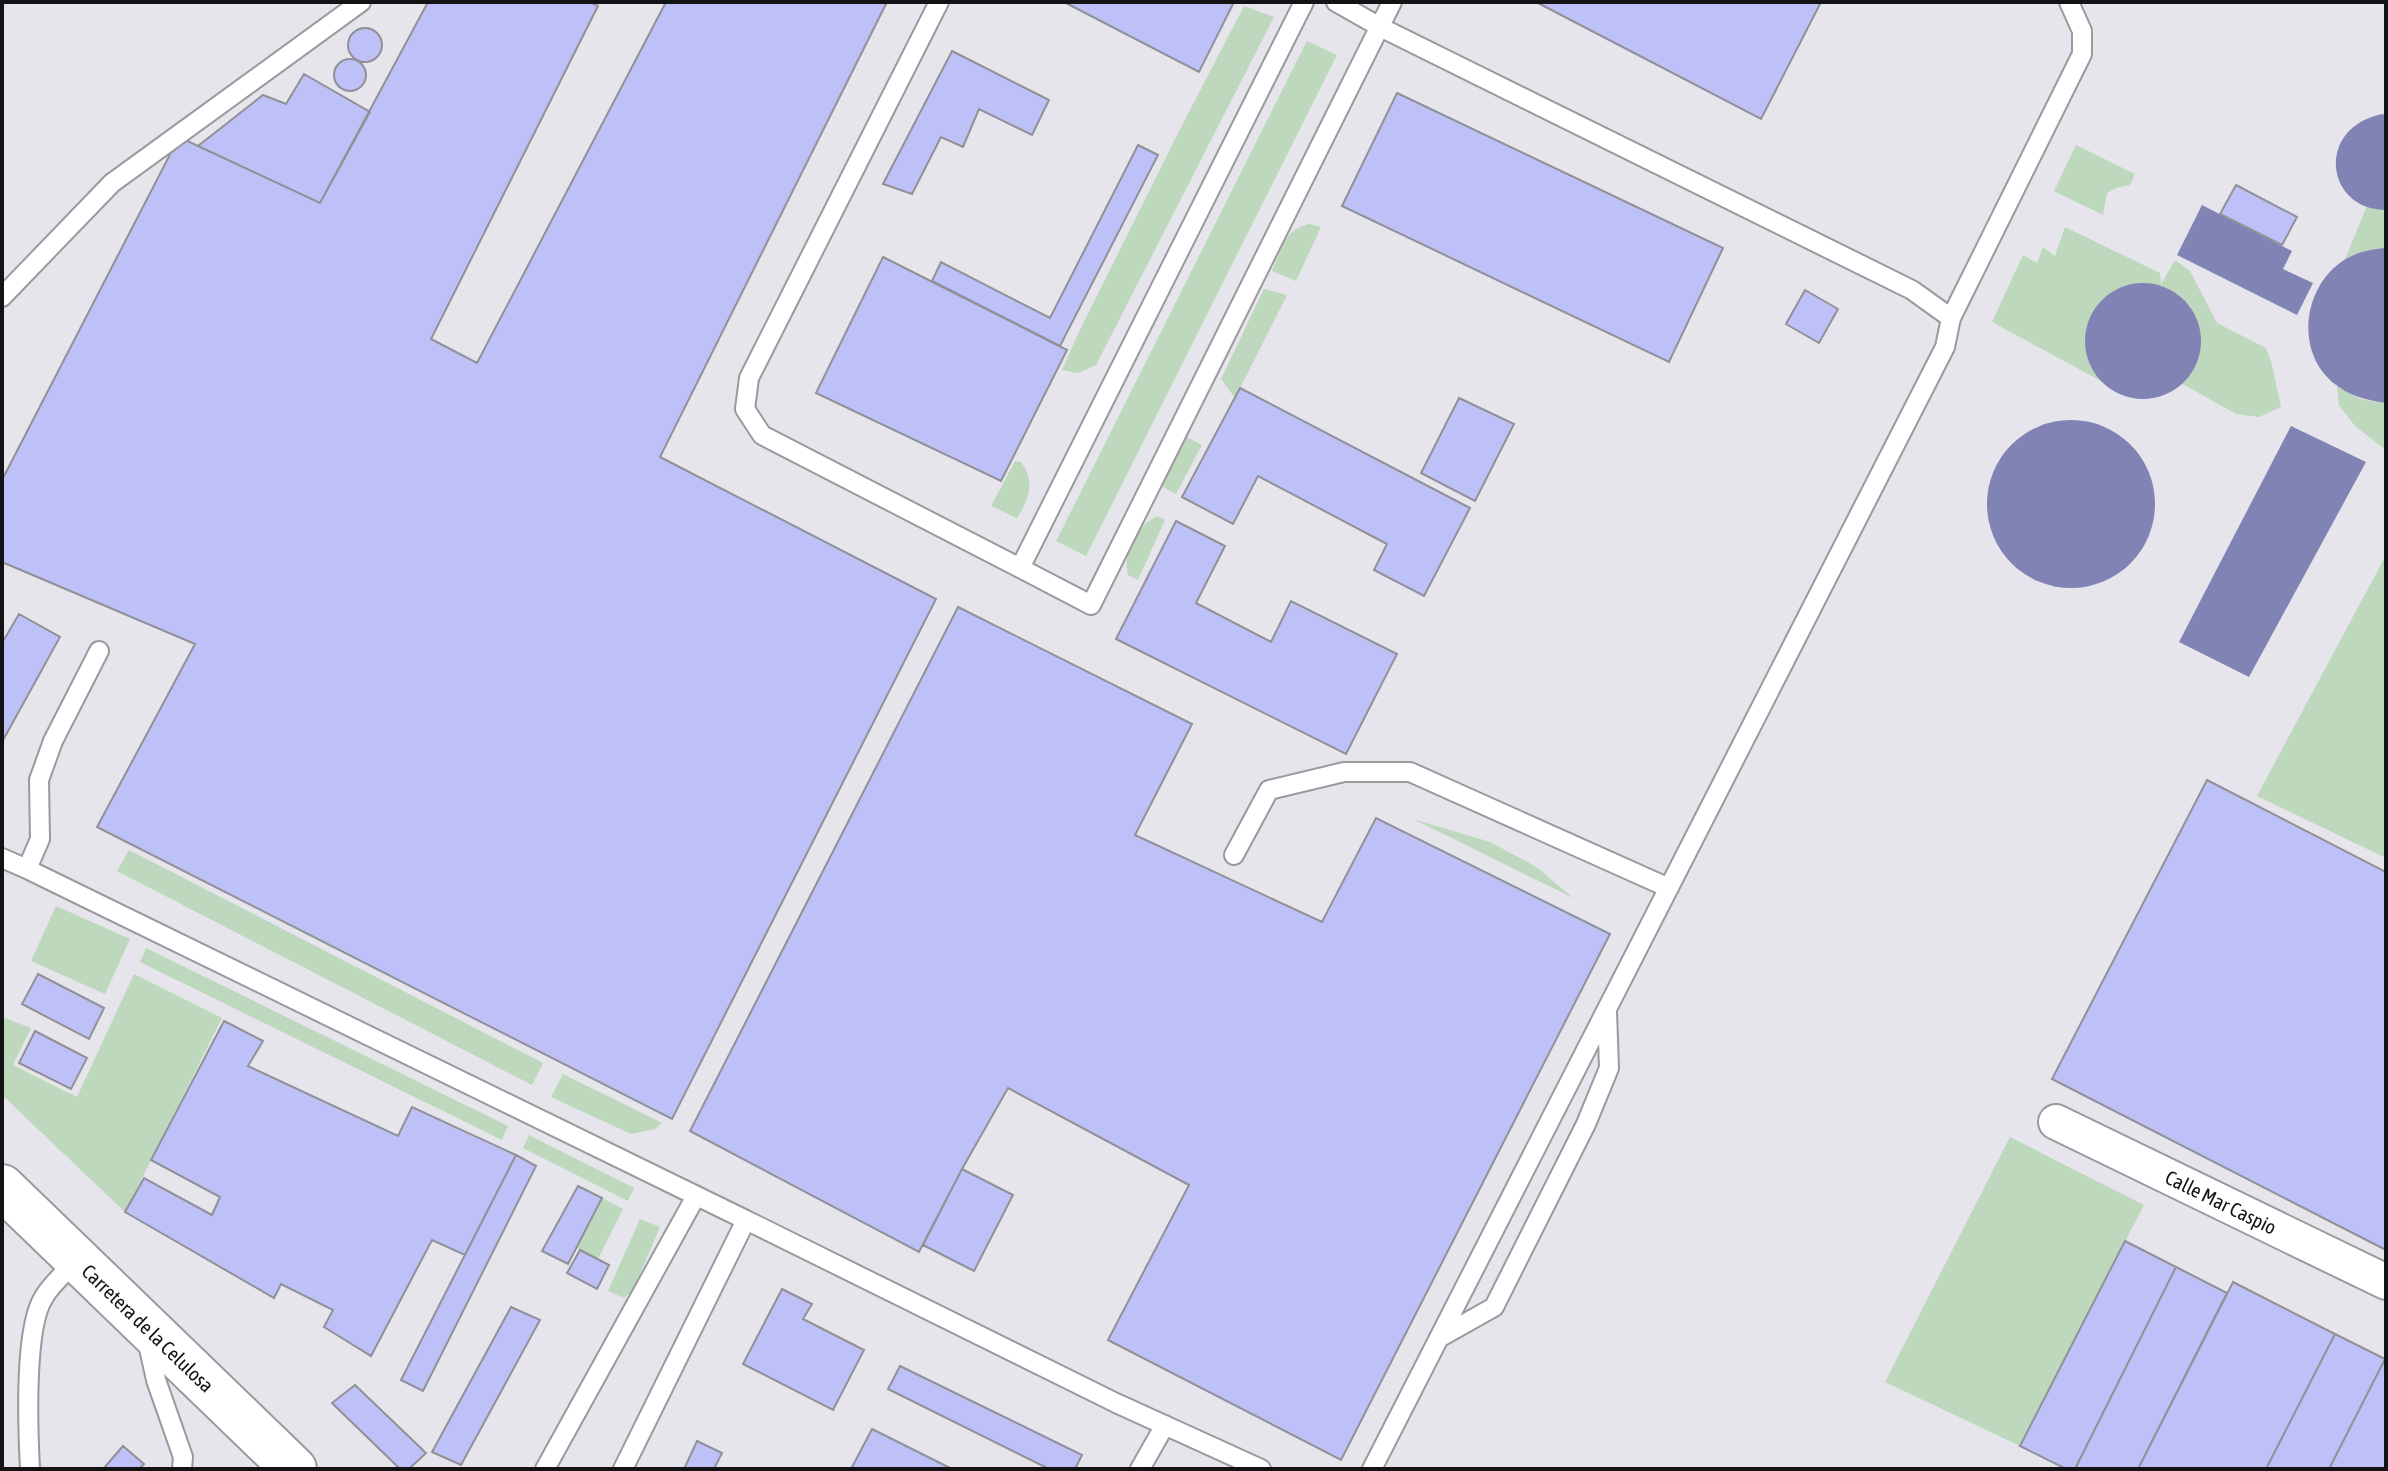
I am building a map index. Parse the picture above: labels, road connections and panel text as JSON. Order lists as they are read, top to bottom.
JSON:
{
  "streets": {
    "highway": ["Carretera de la Celulosa"],
    "street": ["Calle Mar Caspio"]
  }
}
